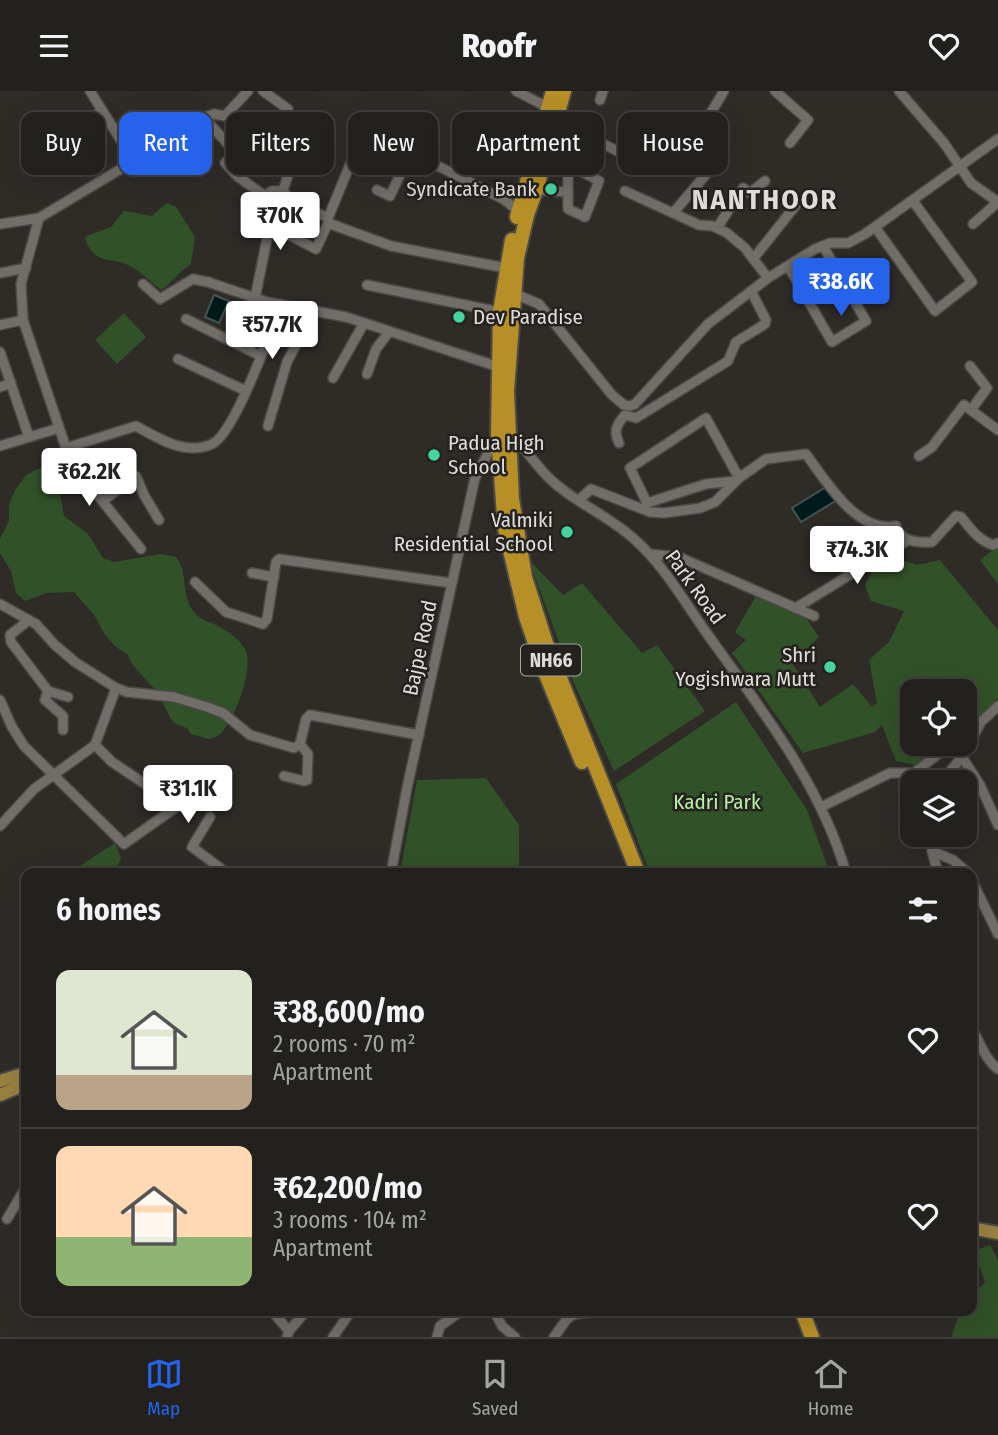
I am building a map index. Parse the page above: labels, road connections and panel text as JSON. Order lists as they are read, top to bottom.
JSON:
{
  "streets": {
    "highway": ["NH66"],
    "street": ["Park Road", "Bajpe Road"]
  },
  "crossings": [
    ["Park Road", "Bajpe Road"],
    ["Park Road", "NH66"],
    ["Bajpe Road", "NH66"]
  ],
  "districts": ["NANTHOOR"],
  "parks": ["Kadri Park"],
  "places": [
    "Syndicate Bank",
    "Dev Paradise",
    "Padua High School",
    "Valmiki Residential School",
    "Shri Yogishwara Mutt"
  ],
  "page": {
    "header": "Roofr",
    "chip": [
      "Buy",
      "Rent",
      "Filters",
      "New",
      "Apartment",
      "House"
    ],
    "price": [
      "₹70K",
      "₹38.6K",
      "₹57.7K",
      "₹62.2K",
      "₹74.3K",
      "₹31.1K"
    ],
    "heading": "6 homes",
    "list": [
      {
        "name": "₹38,600/mo",
        "note": "2 rooms · 70 m² · Apartment"
      },
      {
        "name": "₹62,200/mo",
        "note": "3 rooms · 104 m² · Apartment"
      }
    ],
    "tabs": ["Map", "Saved", "Home"]
  }
}
